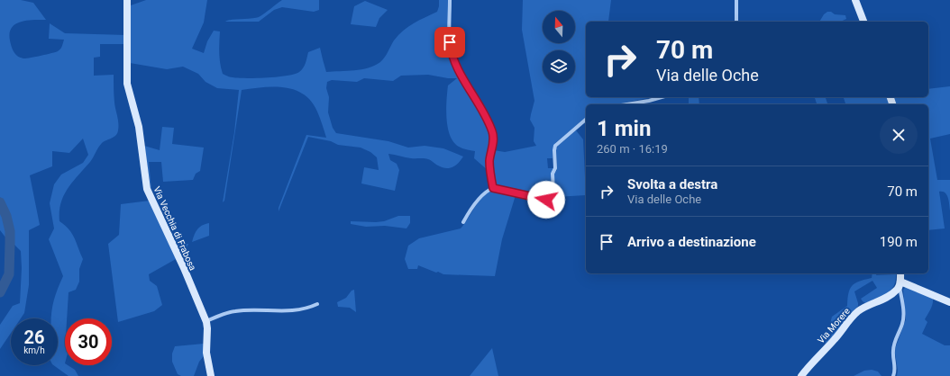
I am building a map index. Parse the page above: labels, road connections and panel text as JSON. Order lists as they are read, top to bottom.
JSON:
{
  "streets": {
    "street": ["Via Vecchia di Frabosa", "Via Morere"]
  },
  "north": "top",
  "page": {
    "turn": ["70 m", "Via delle Oche"],
    "heading": ["1 min", "260 m · 16:19"],
    "list": [
      {
        "name": "Svolta a destra",
        "note": "Via delle Oche",
        "value": "70 m"
      },
      {
        "name": "Arrivo a destinazione",
        "value": "190 m"
      }
    ],
    "speed": "26 km/h",
    "limit": "30"
  }
}
